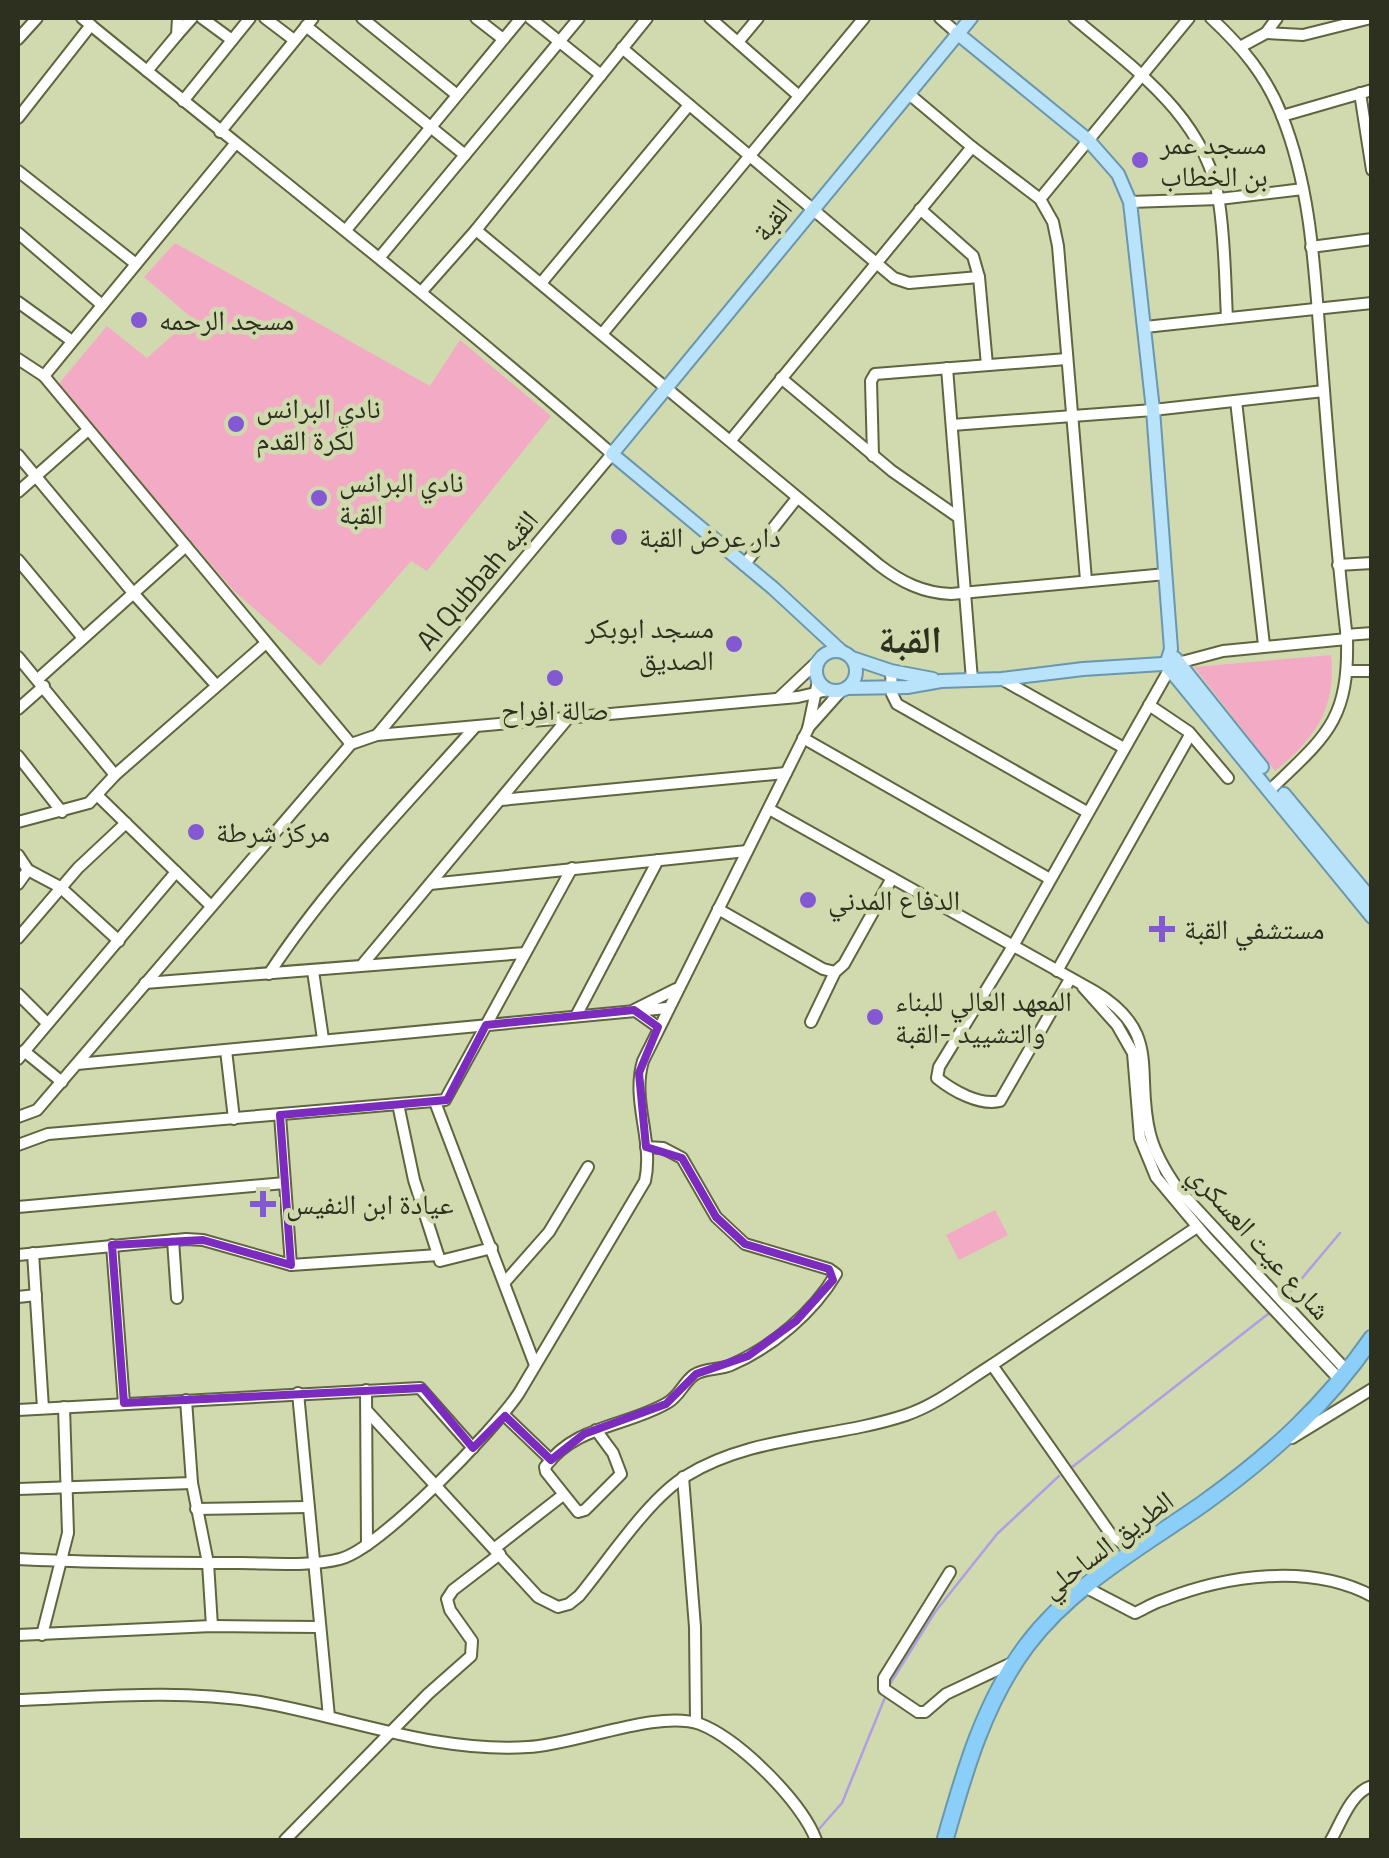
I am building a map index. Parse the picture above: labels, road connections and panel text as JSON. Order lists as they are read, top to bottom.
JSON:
{
  "streets": {
    "highway": ["الطريق الساحلي"],
    "main road": ["القبة"],
    "street": ["Al Qubbah القبه", "شارع عيت العسكري"]
  },
  "crossings": [
    ["القبة", "Al Qubbah القبه"],
    ["شارع عيت العسكري", "الطريق الساحلي"]
  ],
  "districts": ["القبة"],
  "places": {
    "other": [
      "مسجد عمر بن الخطاب",
      "مسجد الرحمه",
      "نادي البرانس لكرة القدم",
      "نادي البرانس القبة",
      "دار عرض القبة",
      "مسجد ابوبكر الصديق",
      "صالة افراح",
      "مركز شرطة",
      "الدفاع المدني",
      "المعهد العالي للبناء والتشييد -القبة"
    ],
    "health": ["مستشفي القبة", "عيادة ابن النفيس"]
  }
}
